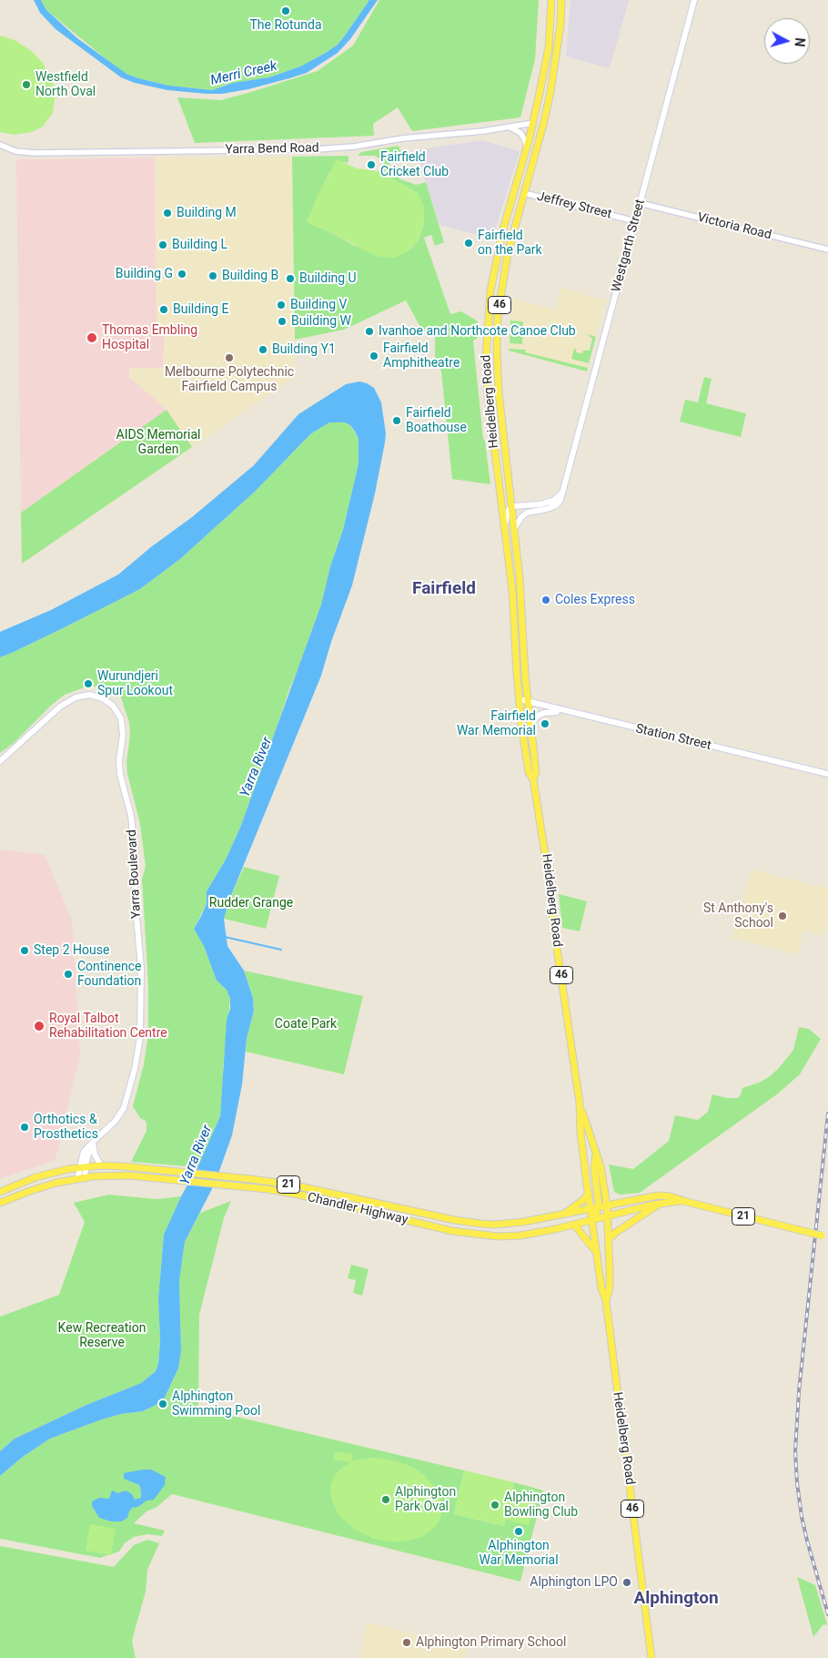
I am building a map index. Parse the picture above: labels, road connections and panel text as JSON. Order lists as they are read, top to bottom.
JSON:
{
  "streets": {
    "main road": [
      "Yarra Bend Road",
      "Jeffrey Street",
      "Westgarth Street",
      "46",
      "Heidelberg Road",
      "Station Street",
      "Yarra Boulevard",
      "21",
      "Chandler Highway"
    ],
    "street": ["Victoria Road"]
  },
  "crossings": [
    ["Yarra Bend Road", "Heidelberg Road"],
    ["Jeffrey Street", "Westgarth Street"],
    ["Jeffrey Street", "Heidelberg Road"],
    ["Victoria Road", "Westgarth Street"],
    ["Westgarth Street", "Heidelberg Road"],
    ["Heidelberg Road", "Station Street"],
    ["Heidelberg Road", "21"],
    ["Heidelberg Road", "Chandler Highway"],
    ["Yarra Boulevard", "Chandler Highway"],
    ["21", "Chandler Highway"]
  ],
  "districts": ["Fairfield", "Alphington"],
  "water": ["Merri Creek", "Yarra River"],
  "parks": [
    "AIDS Memorial Garden",
    "Rudder Grange",
    "Coate Park",
    "Kew Recreation Reserve"
  ],
  "places": [
    "The Rotunda",
    "Westfield North Oval",
    "Fairfield Cricket Club",
    "Building M",
    "Fairfield on the Park",
    "Building L",
    "Building G",
    "Building B",
    "Building U",
    "Building V",
    "Building E",
    "Building W",
    "Ivanhoe and Northcote Canoe Club",
    "Thomas Embling Hospital",
    "Building Y1",
    "Fairfield Amphitheatre",
    "Melbourne Polytechnic Fairfield Campus",
    "Fairfield Boathouse",
    "Coles Express",
    "Wurundjeri Spur Lookout",
    "Fairfield War Memorial",
    "St Anthony's School",
    "Step 2 House",
    "Continence Foundation",
    "Royal Talbot Rehabilitation Centre",
    "Orthotics & Prosthetics",
    "Alphington Swimming Pool",
    "Alphington Park Oval",
    "Alphington Bowling Club",
    "Alphington War Memorial",
    "Alphington LPO",
    "Alphington Primary School"
  ],
  "north": "right"
}
